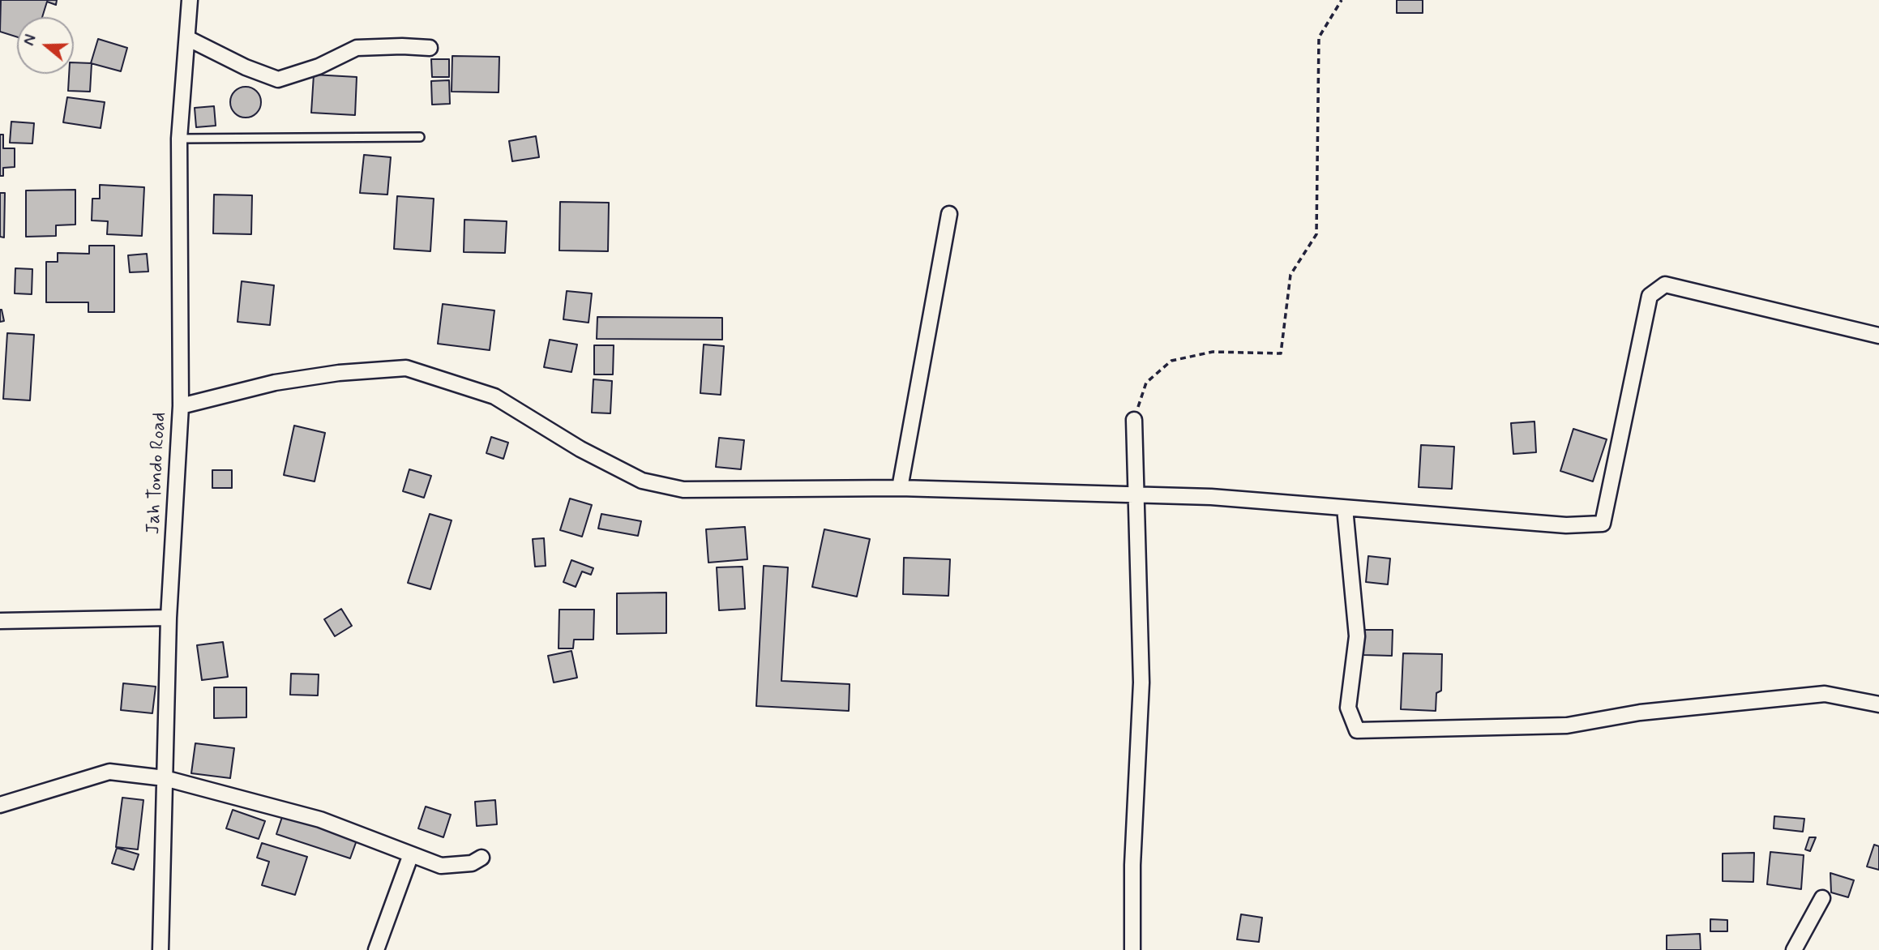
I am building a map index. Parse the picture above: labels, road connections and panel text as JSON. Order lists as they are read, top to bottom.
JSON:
{
  "streets": {
    "street": ["Jah Tondo Road"]
  },
  "north": "left"
}
